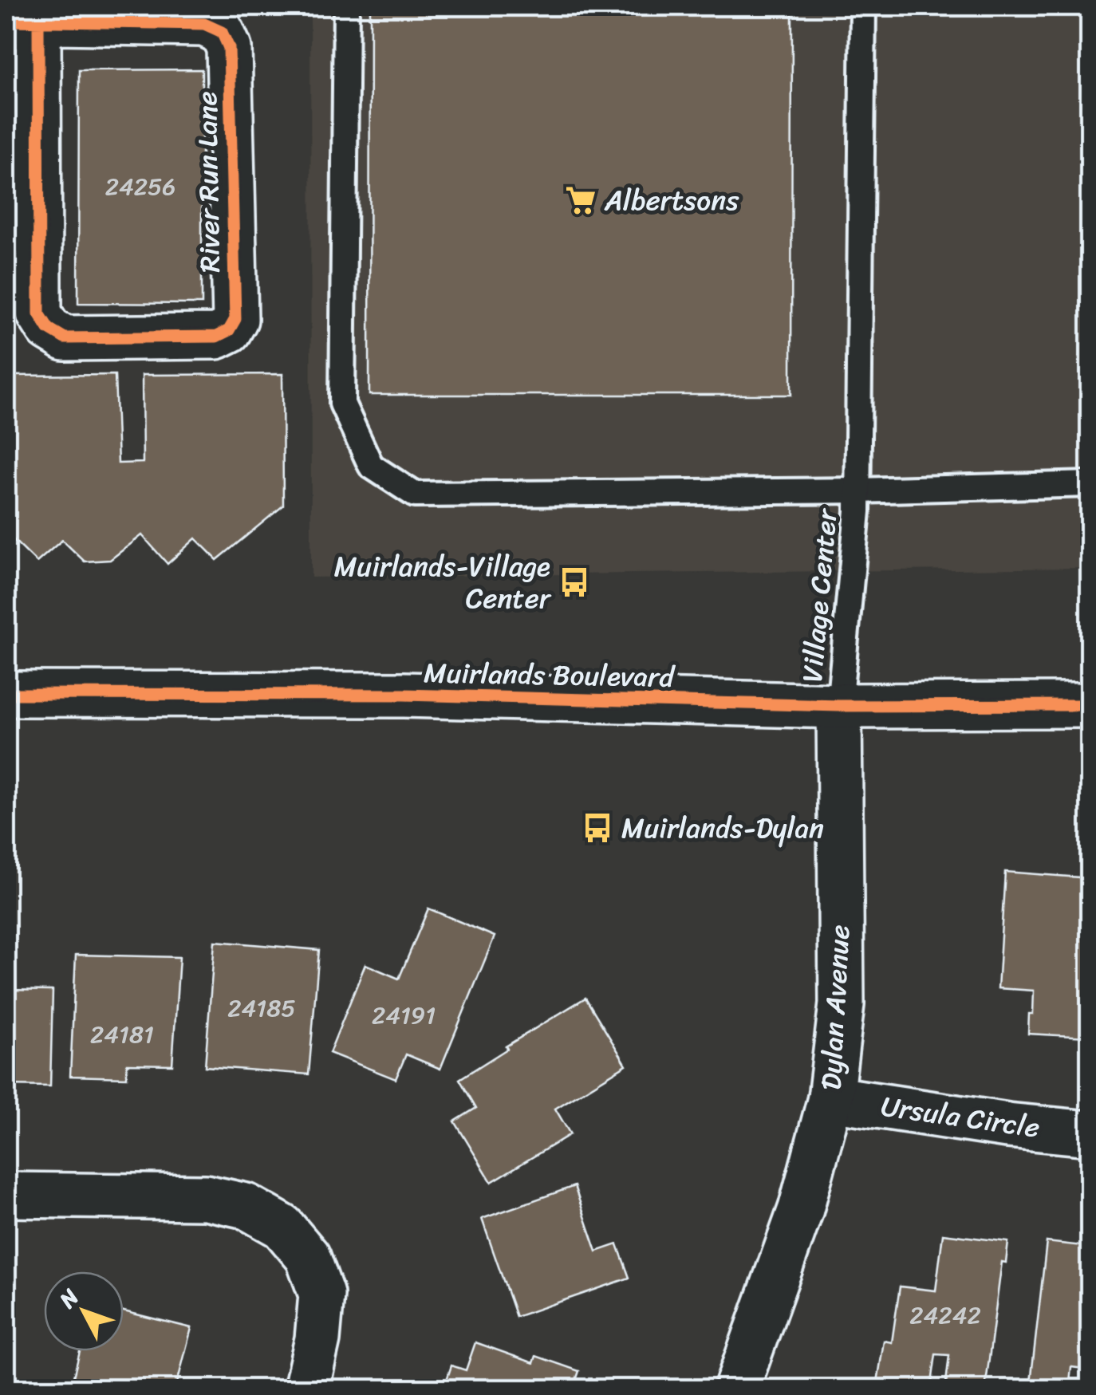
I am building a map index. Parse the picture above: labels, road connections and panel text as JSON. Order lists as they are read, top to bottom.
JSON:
{
  "streets": {
    "street": [
      "River Run Lane",
      "Muirlands Boulevard",
      "Dylan Avenue",
      "Ursula Circle"
    ],
    "lane": ["Village Center"]
  },
  "crossings": [
    ["Village Center", "Muirlands Boulevard"],
    ["Village Center", "Dylan Avenue"],
    ["Muirlands Boulevard", "Dylan Avenue"],
    ["Dylan Avenue", "Ursula Circle"]
  ],
  "places": {
    "supermarket": ["Albertsons"],
    "bus stop": ["Muirlands-Village Center", "Muirlands-Dylan"]
  },
  "house_numbers": [
    "24256",
    "24185",
    "24191",
    "24181",
    "24242"
  ],
  "north": "top left"
}
